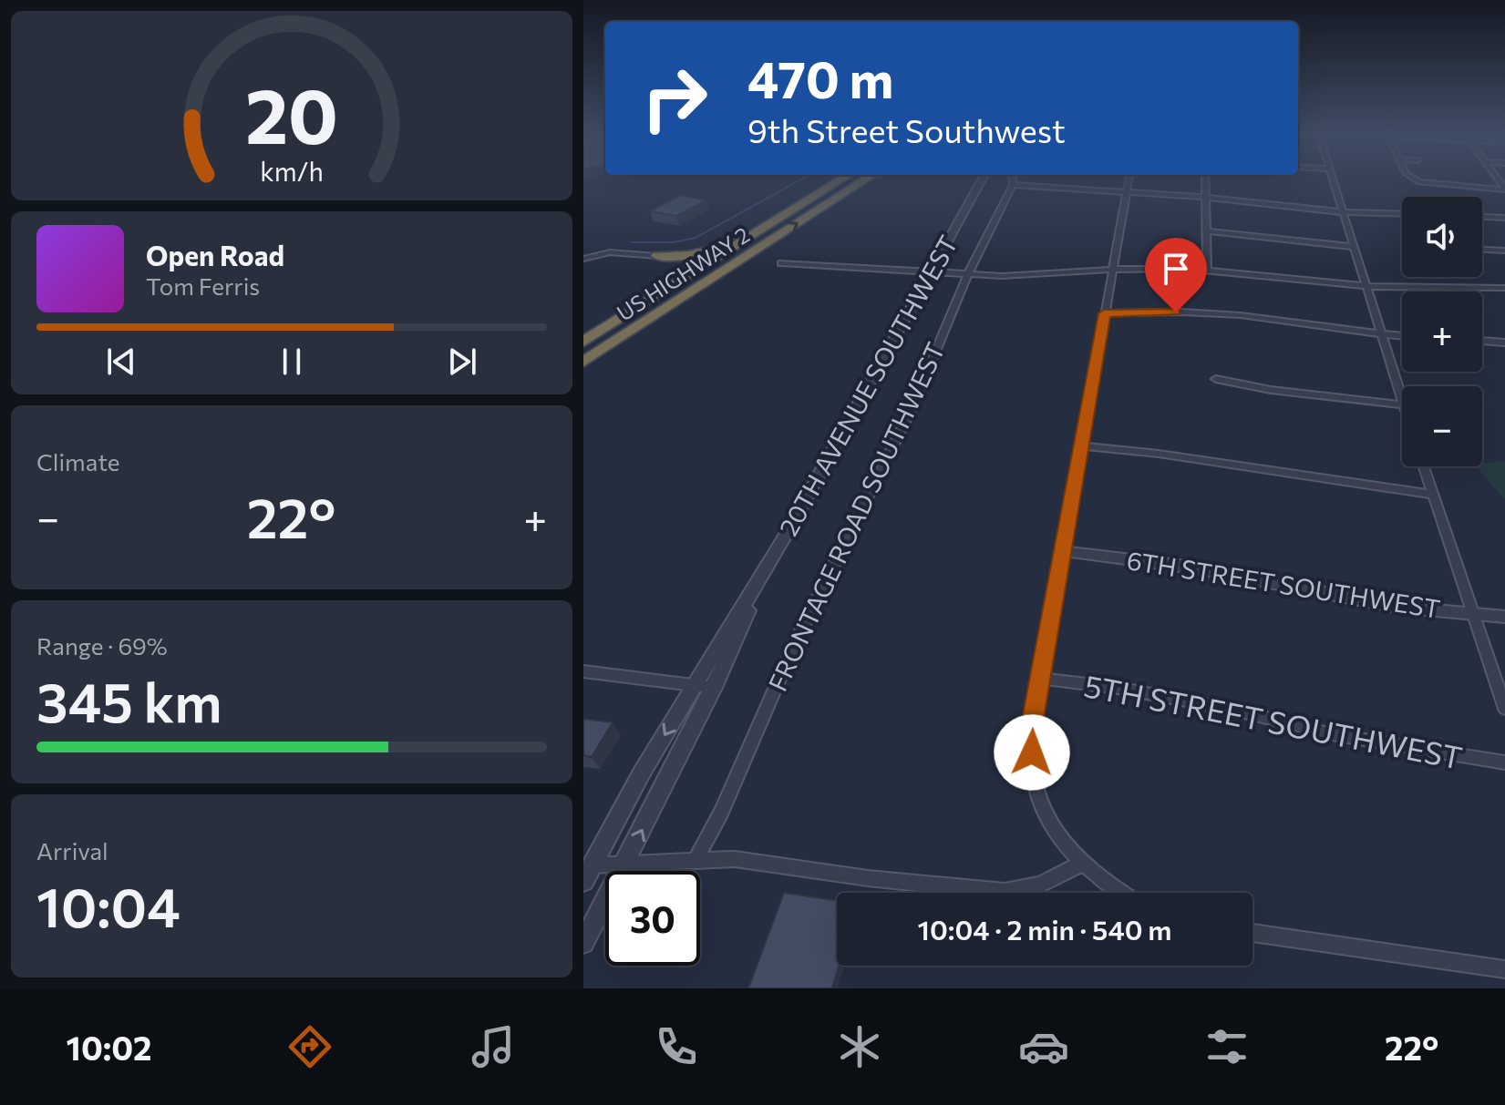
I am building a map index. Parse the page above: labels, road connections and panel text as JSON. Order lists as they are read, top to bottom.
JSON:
{
  "streets": {
    "highway": ["US HIGHWAY 2"],
    "street": [
      "20TH AVENUE SOUTHWEST",
      "FRONTAGE ROAD SOUTHWEST",
      "6TH STREET SOUTHWEST",
      "5TH STREET SOUTHWEST"
    ]
  },
  "page": {
    "turn": ["470 m", "9th Street Southwest"],
    "map_buttons": ["+", "−"],
    "song": ["Open Road", "Tom Ferris"],
    "tile": [
      "Climate",
      ["Range · 69%", "345 km"],
      ["Arrival", "10:04"]
    ],
    "heat": ["−", "22°", "+"],
    "limit": "30",
    "trip": "10:04 · 2 min · 540 m",
    "tabs": ["10:02", "22°"],
    "gauge": ["20", "km/h"]
  }
}
